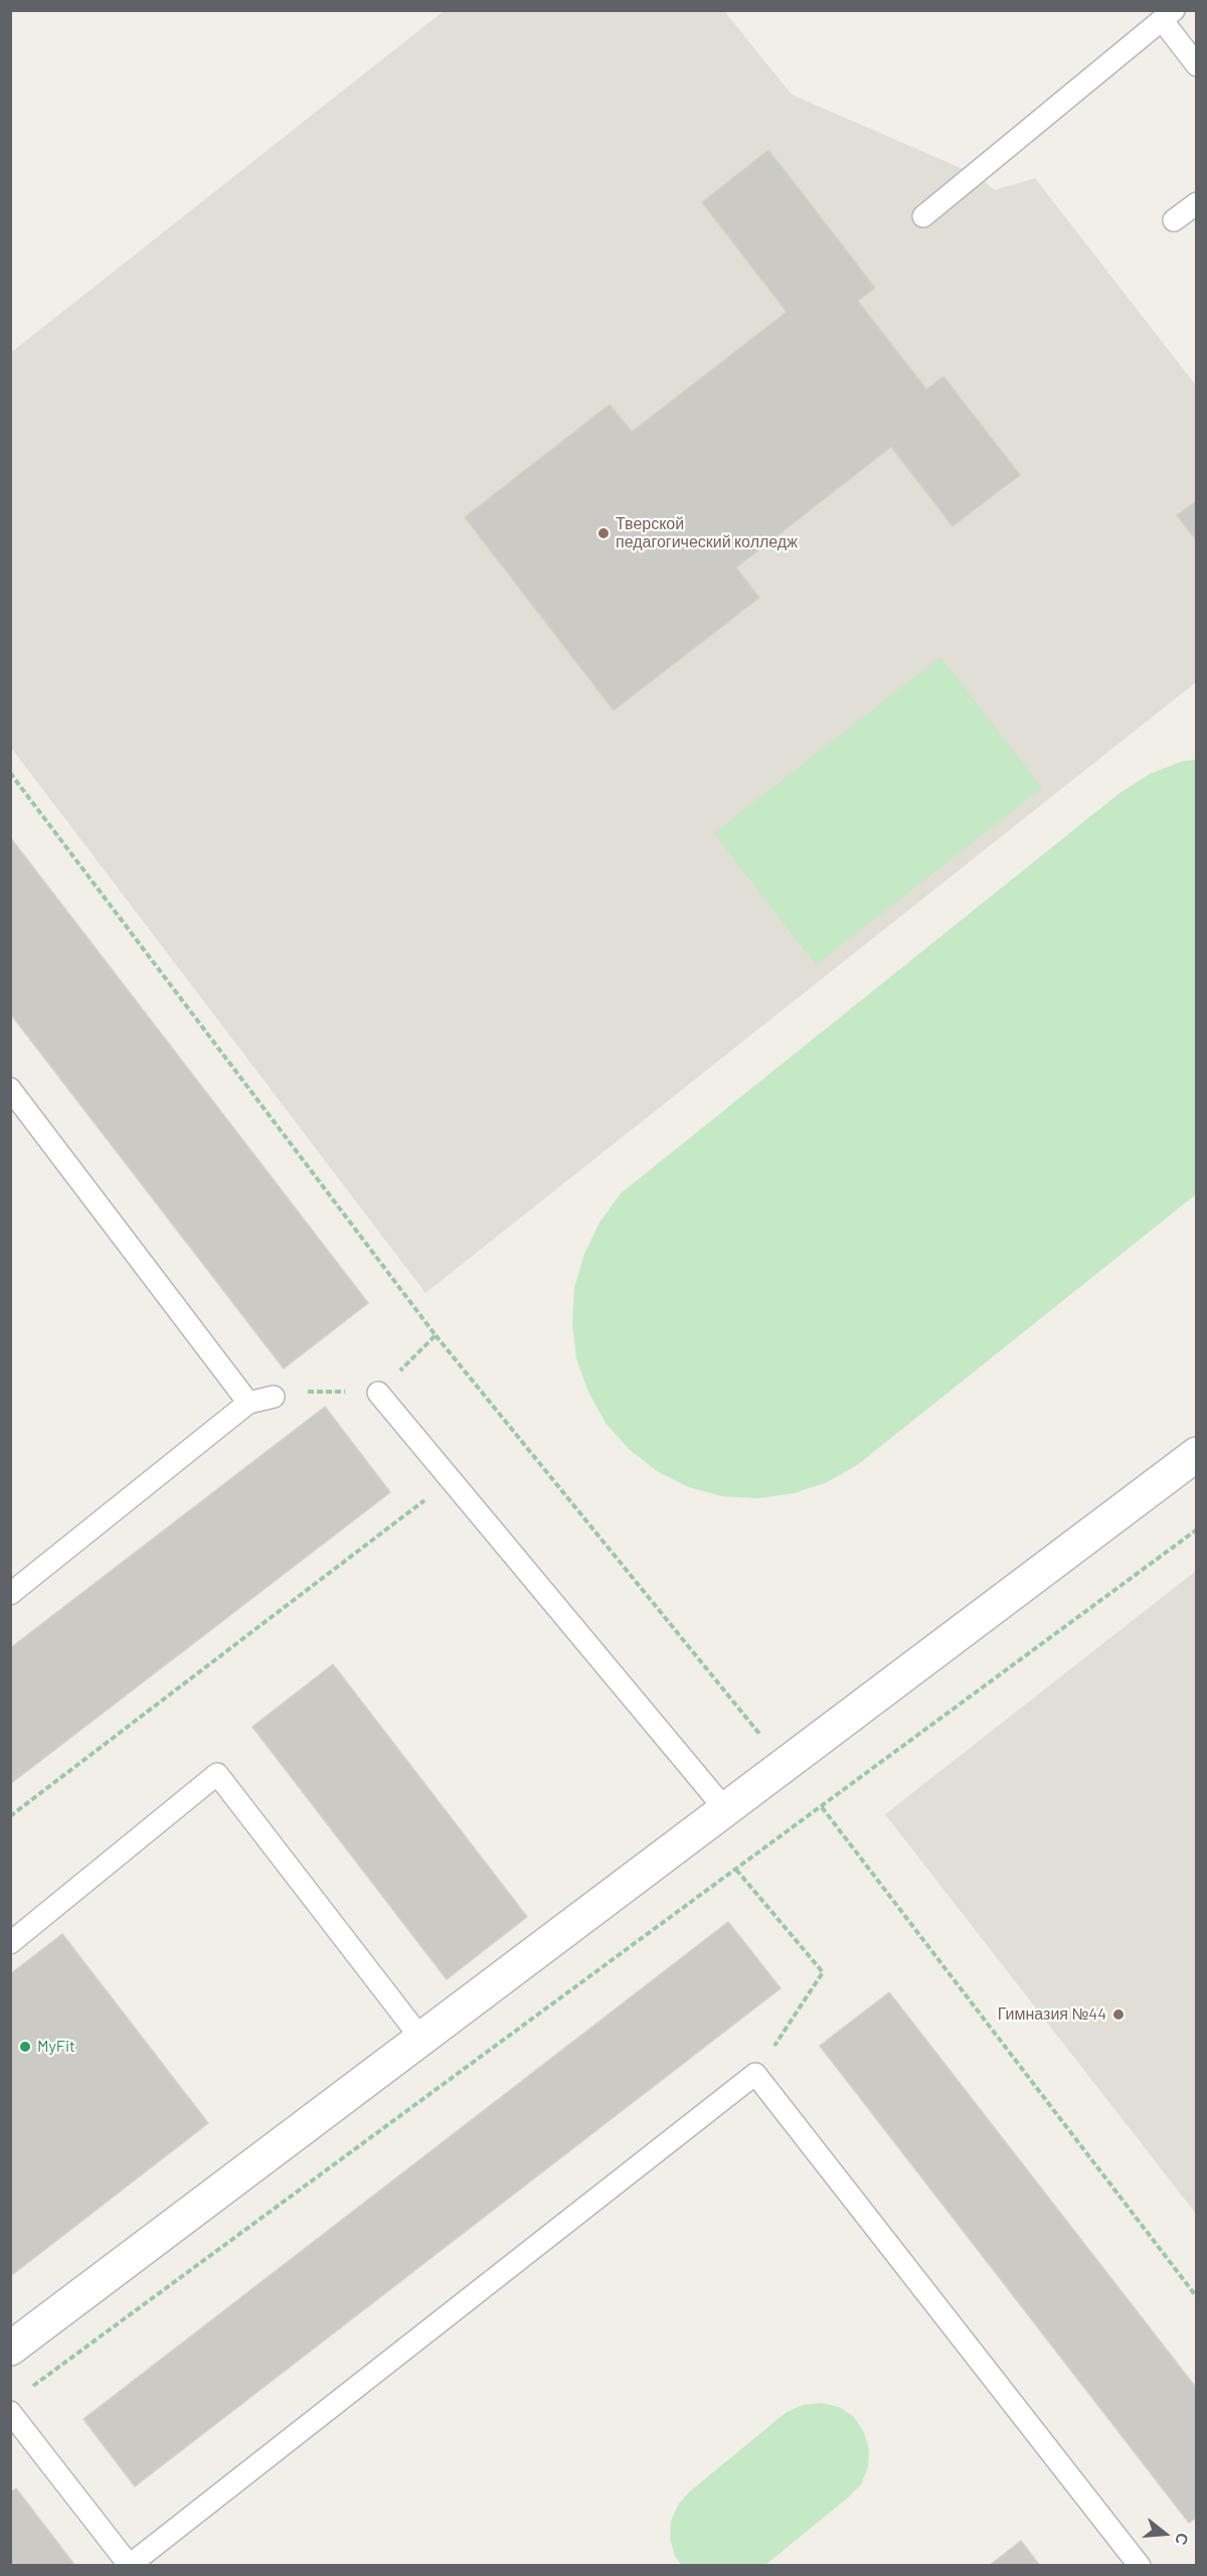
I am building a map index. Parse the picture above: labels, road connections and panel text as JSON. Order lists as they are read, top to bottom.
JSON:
{
  "places": ["Тверской педагогический колледж", "Гимназия №44", "MyFit"],
  "north": "right"
}
